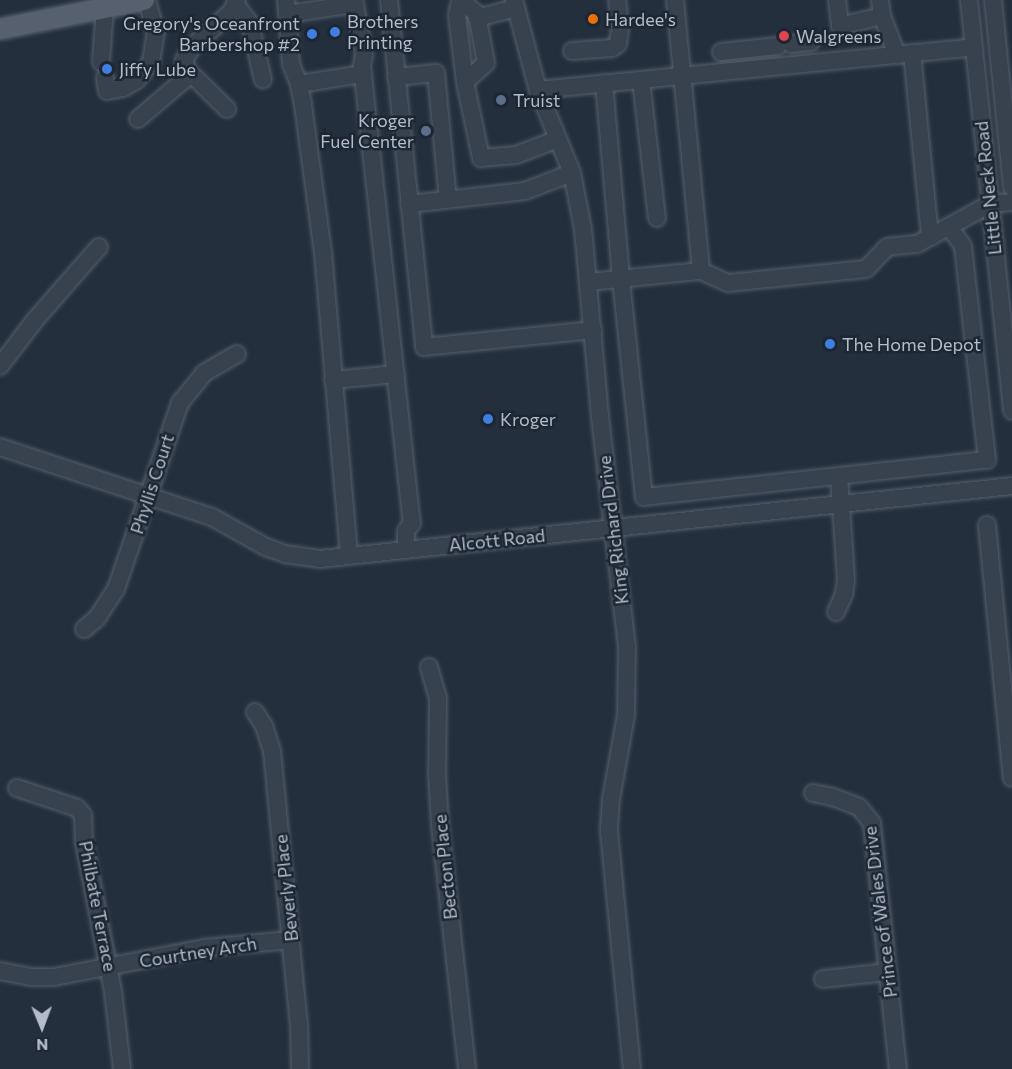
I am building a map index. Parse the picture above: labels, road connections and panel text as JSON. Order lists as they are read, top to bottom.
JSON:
{
  "streets": {
    "street": [
      "Little Neck Road",
      "Phyllis Court",
      "King Richard Drive",
      "Alcott Road",
      "Becton Place",
      "Beverly Place",
      "Philbate Terrace",
      "Prince of Wales Drive",
      "Courtney Arch"
    ]
  },
  "crossings": [
    ["Phyllis Court", "Alcott Road"],
    ["King Richard Drive", "Alcott Road"],
    ["Beverly Place", "Courtney Arch"],
    ["Philbate Terrace", "Courtney Arch"]
  ],
  "places": [
    "Hardee's",
    "Brothers Printing",
    "Gregory's Oceanfront Barbershop #2",
    "Walgreens",
    "Jiffy Lube",
    "Truist",
    "Kroger Fuel Center",
    "The Home Depot",
    "Kroger"
  ],
  "north": "bottom"
}
